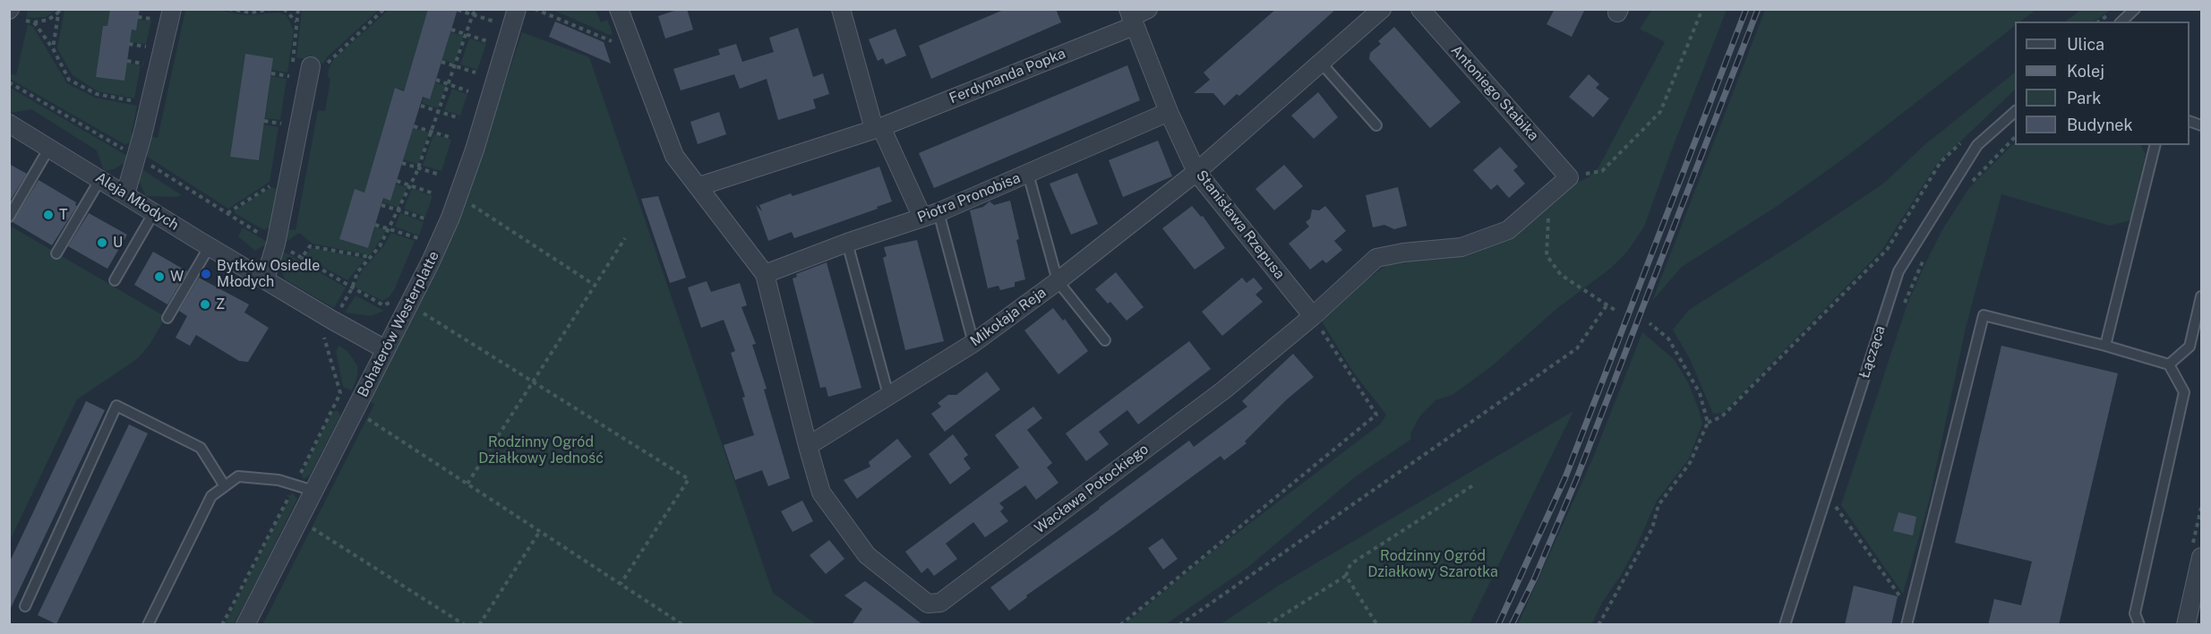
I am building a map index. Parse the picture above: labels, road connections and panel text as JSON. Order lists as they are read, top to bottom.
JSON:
{
  "streets": {
    "street": [
      "Ferdynanda Popka",
      "Antoniego Stabika",
      "Piotra Pronobisa",
      "Aleja Młodych",
      "Stanisława Rzepusa",
      "Mikołaja Reja",
      "Bohaterów Westerplatte",
      "Wacława Potockiego"
    ],
    "lane": ["Łącząca"]
  },
  "crossings": [
    ["Ferdynanda Popka", "Stanisława Rzepusa"],
    ["Antoniego Stabika", "Wacława Potockiego"],
    ["Piotra Pronobisa", "Stanisława Rzepusa"],
    ["Piotra Pronobisa", "Wacława Potockiego"],
    ["Aleja Młodych", "Bohaterów Westerplatte"],
    ["Stanisława Rzepusa", "Mikołaja Reja"],
    ["Stanisława Rzepusa", "Wacława Potockiego"],
    ["Mikołaja Reja", "Wacława Potockiego"]
  ],
  "parks": ["Rodzinny Ogród Działkowy Jedność", "Rodzinny Ogród Działkowy Szarotka"],
  "places": [
    "T",
    "U",
    "Bytków Osiedle Młodych",
    "W",
    "Z"
  ],
  "legend": [
    "Ulica",
    "Kolej",
    "Park",
    "Budynek"
  ]
}
